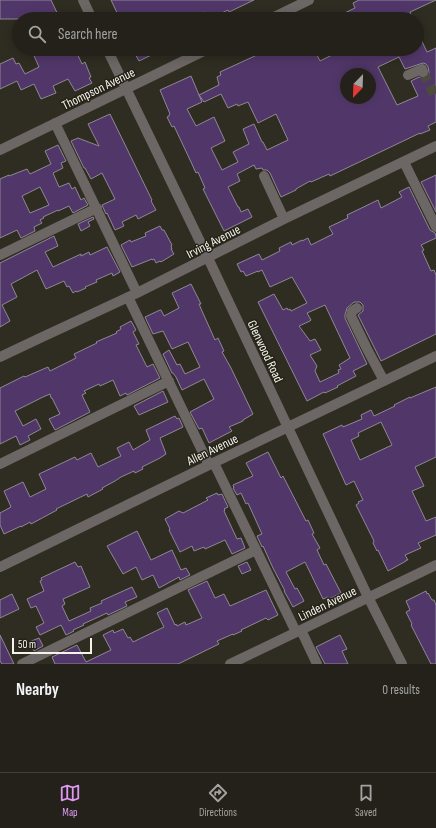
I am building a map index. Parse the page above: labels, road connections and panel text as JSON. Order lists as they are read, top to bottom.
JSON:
{
  "streets": {
    "street": [
      "Thompson Avenue",
      "Irving Avenue",
      "Glenwood Road",
      "Allen Avenue",
      "Linden Avenue"
    ]
  },
  "crossings": [
    ["Thompson Avenue", "Glenwood Road"],
    ["Irving Avenue", "Glenwood Road"],
    ["Glenwood Road", "Allen Avenue"],
    ["Glenwood Road", "Linden Avenue"]
  ],
  "scale_bar": "50 m",
  "north": "bottom left",
  "page": {
    "search": "Search here",
    "scale": "50 m",
    "heading": ["Nearby", "0 results"],
    "nav": ["Map", "Directions", "Saved"]
  }
}
